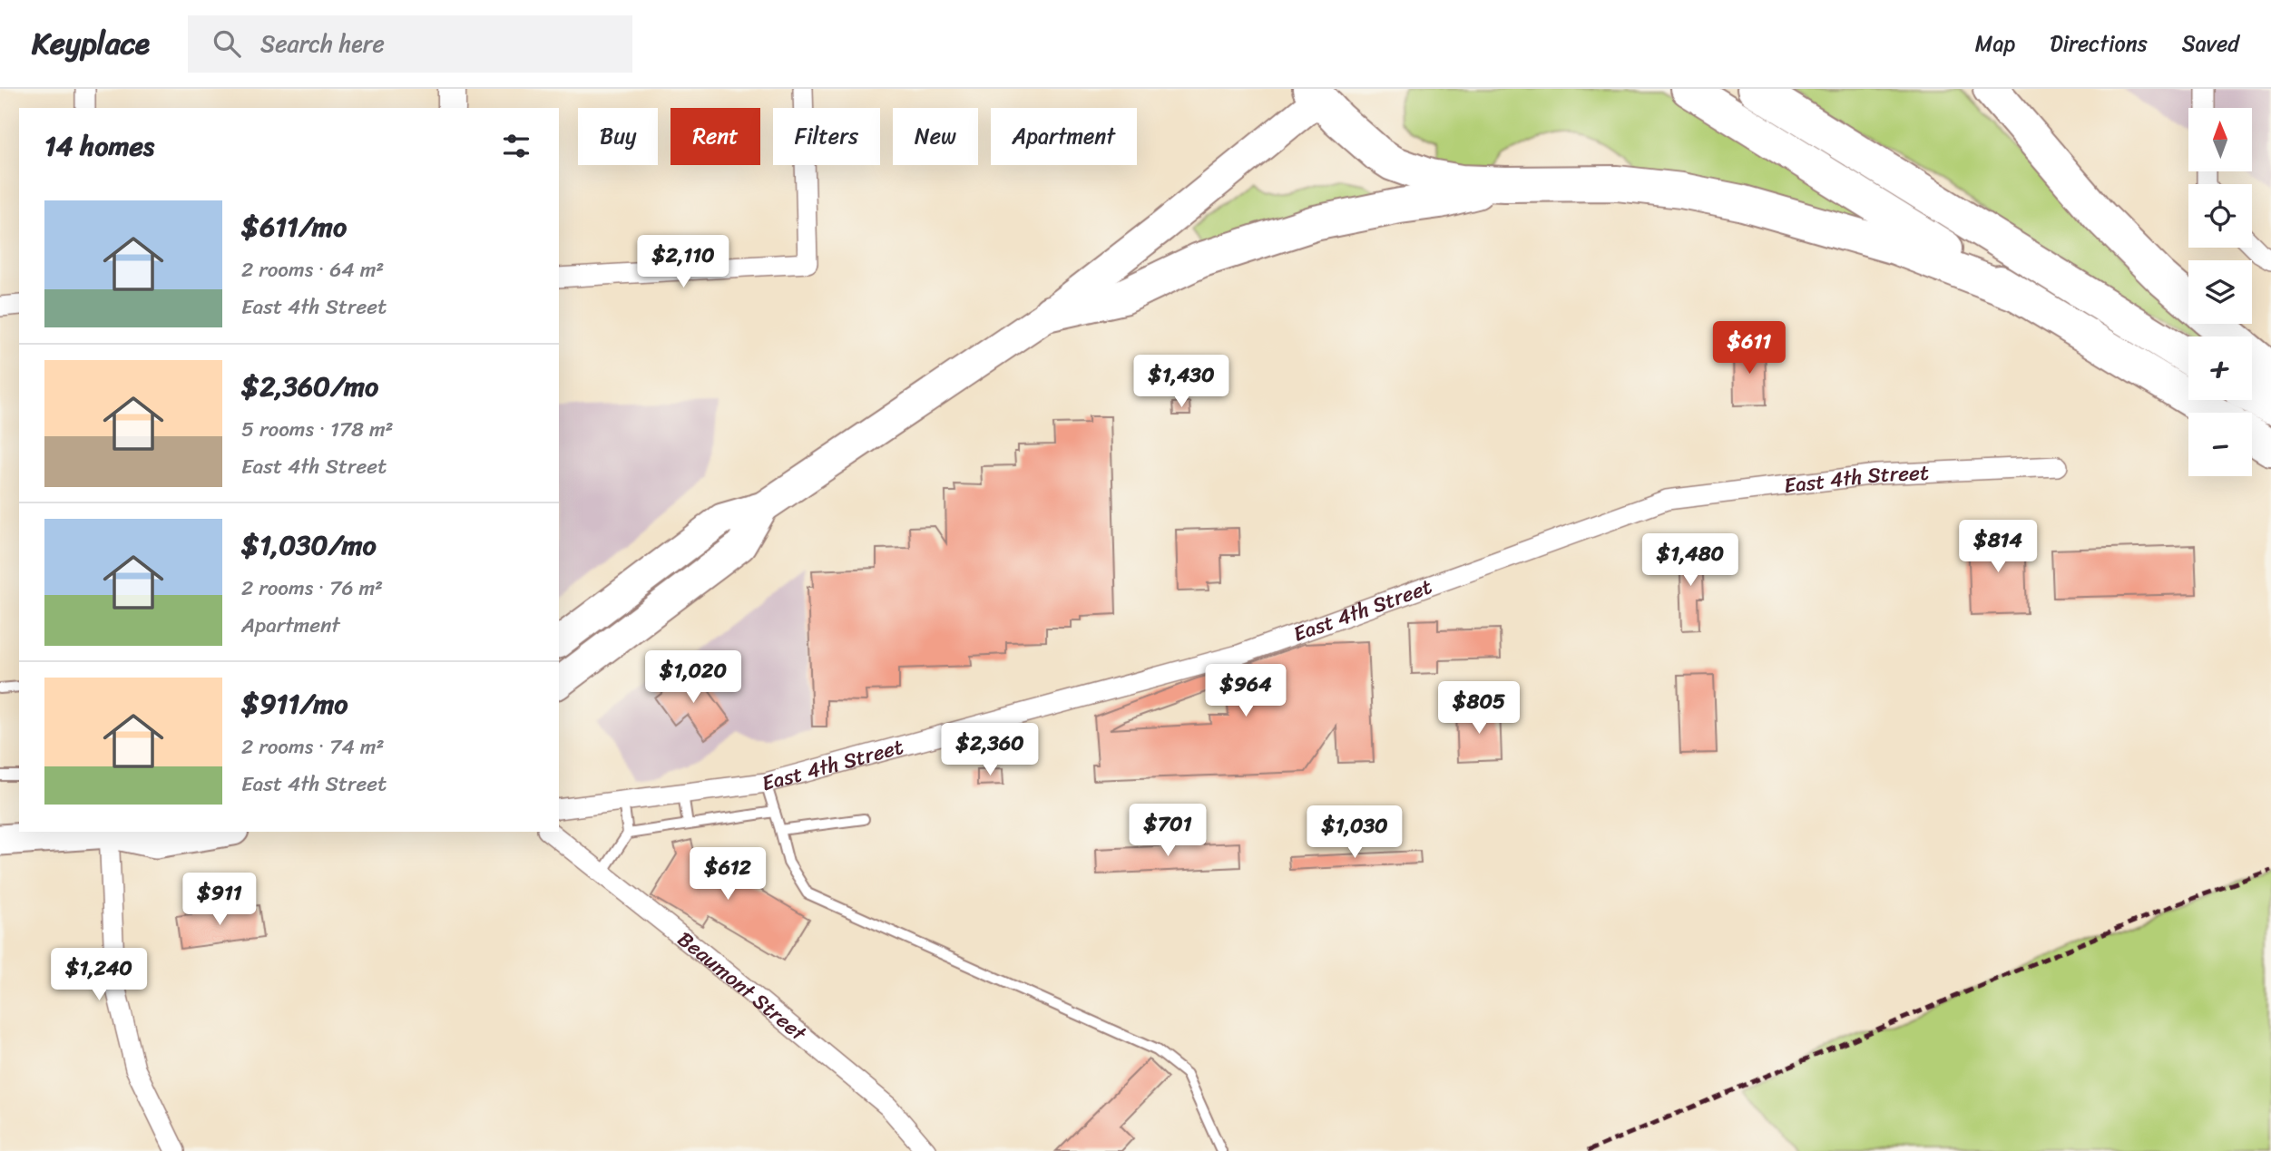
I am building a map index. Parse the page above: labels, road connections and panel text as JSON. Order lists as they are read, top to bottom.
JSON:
{
  "streets": {
    "street": ["East 4th Street", "Beaumont Street"]
  },
  "north": "top",
  "page": {
    "header": "Keyplace",
    "search": "Search here",
    "nav": ["Map", "Directions", "Saved"],
    "map_buttons": ["+", "−"],
    "chip": [
      "Buy",
      "Rent",
      "Filters",
      "New",
      "Apartment"
    ],
    "heading": "14 homes",
    "list": [
      {
        "name": "$611/mo",
        "note": "2 rooms · 64 m² · East 4th Street"
      },
      {
        "name": "$2,360/mo",
        "note": "5 rooms · 178 m² · East 4th Street"
      },
      {
        "name": "$1,030/mo",
        "note": "2 rooms · 76 m² · Apartment"
      },
      {
        "name": "$911/mo",
        "note": "2 rooms · 74 m² · East 4th Street"
      }
    ],
    "price": [
      "$2,110",
      "$611",
      "$1,430",
      "$814",
      "$1,480",
      "$1,020",
      "$964",
      "$805",
      "$2,360",
      "$701",
      "$1,030",
      "$612",
      "$911",
      "$1,240"
    ]
  }
}
